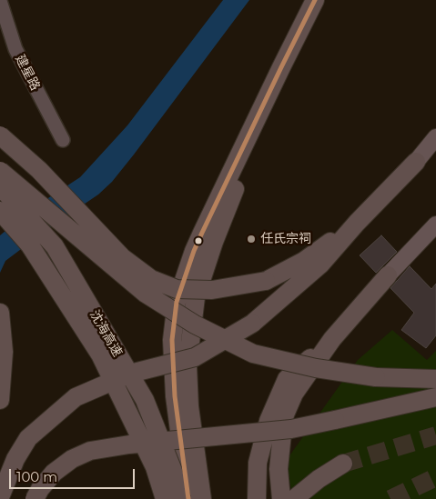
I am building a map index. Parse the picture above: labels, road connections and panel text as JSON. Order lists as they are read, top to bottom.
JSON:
{
  "streets": {
    "highway": ["沈海高速"],
    "street": ["建星路"]
  },
  "places": ["任氏宗祠"],
  "scale_bar": "100 m"
}
